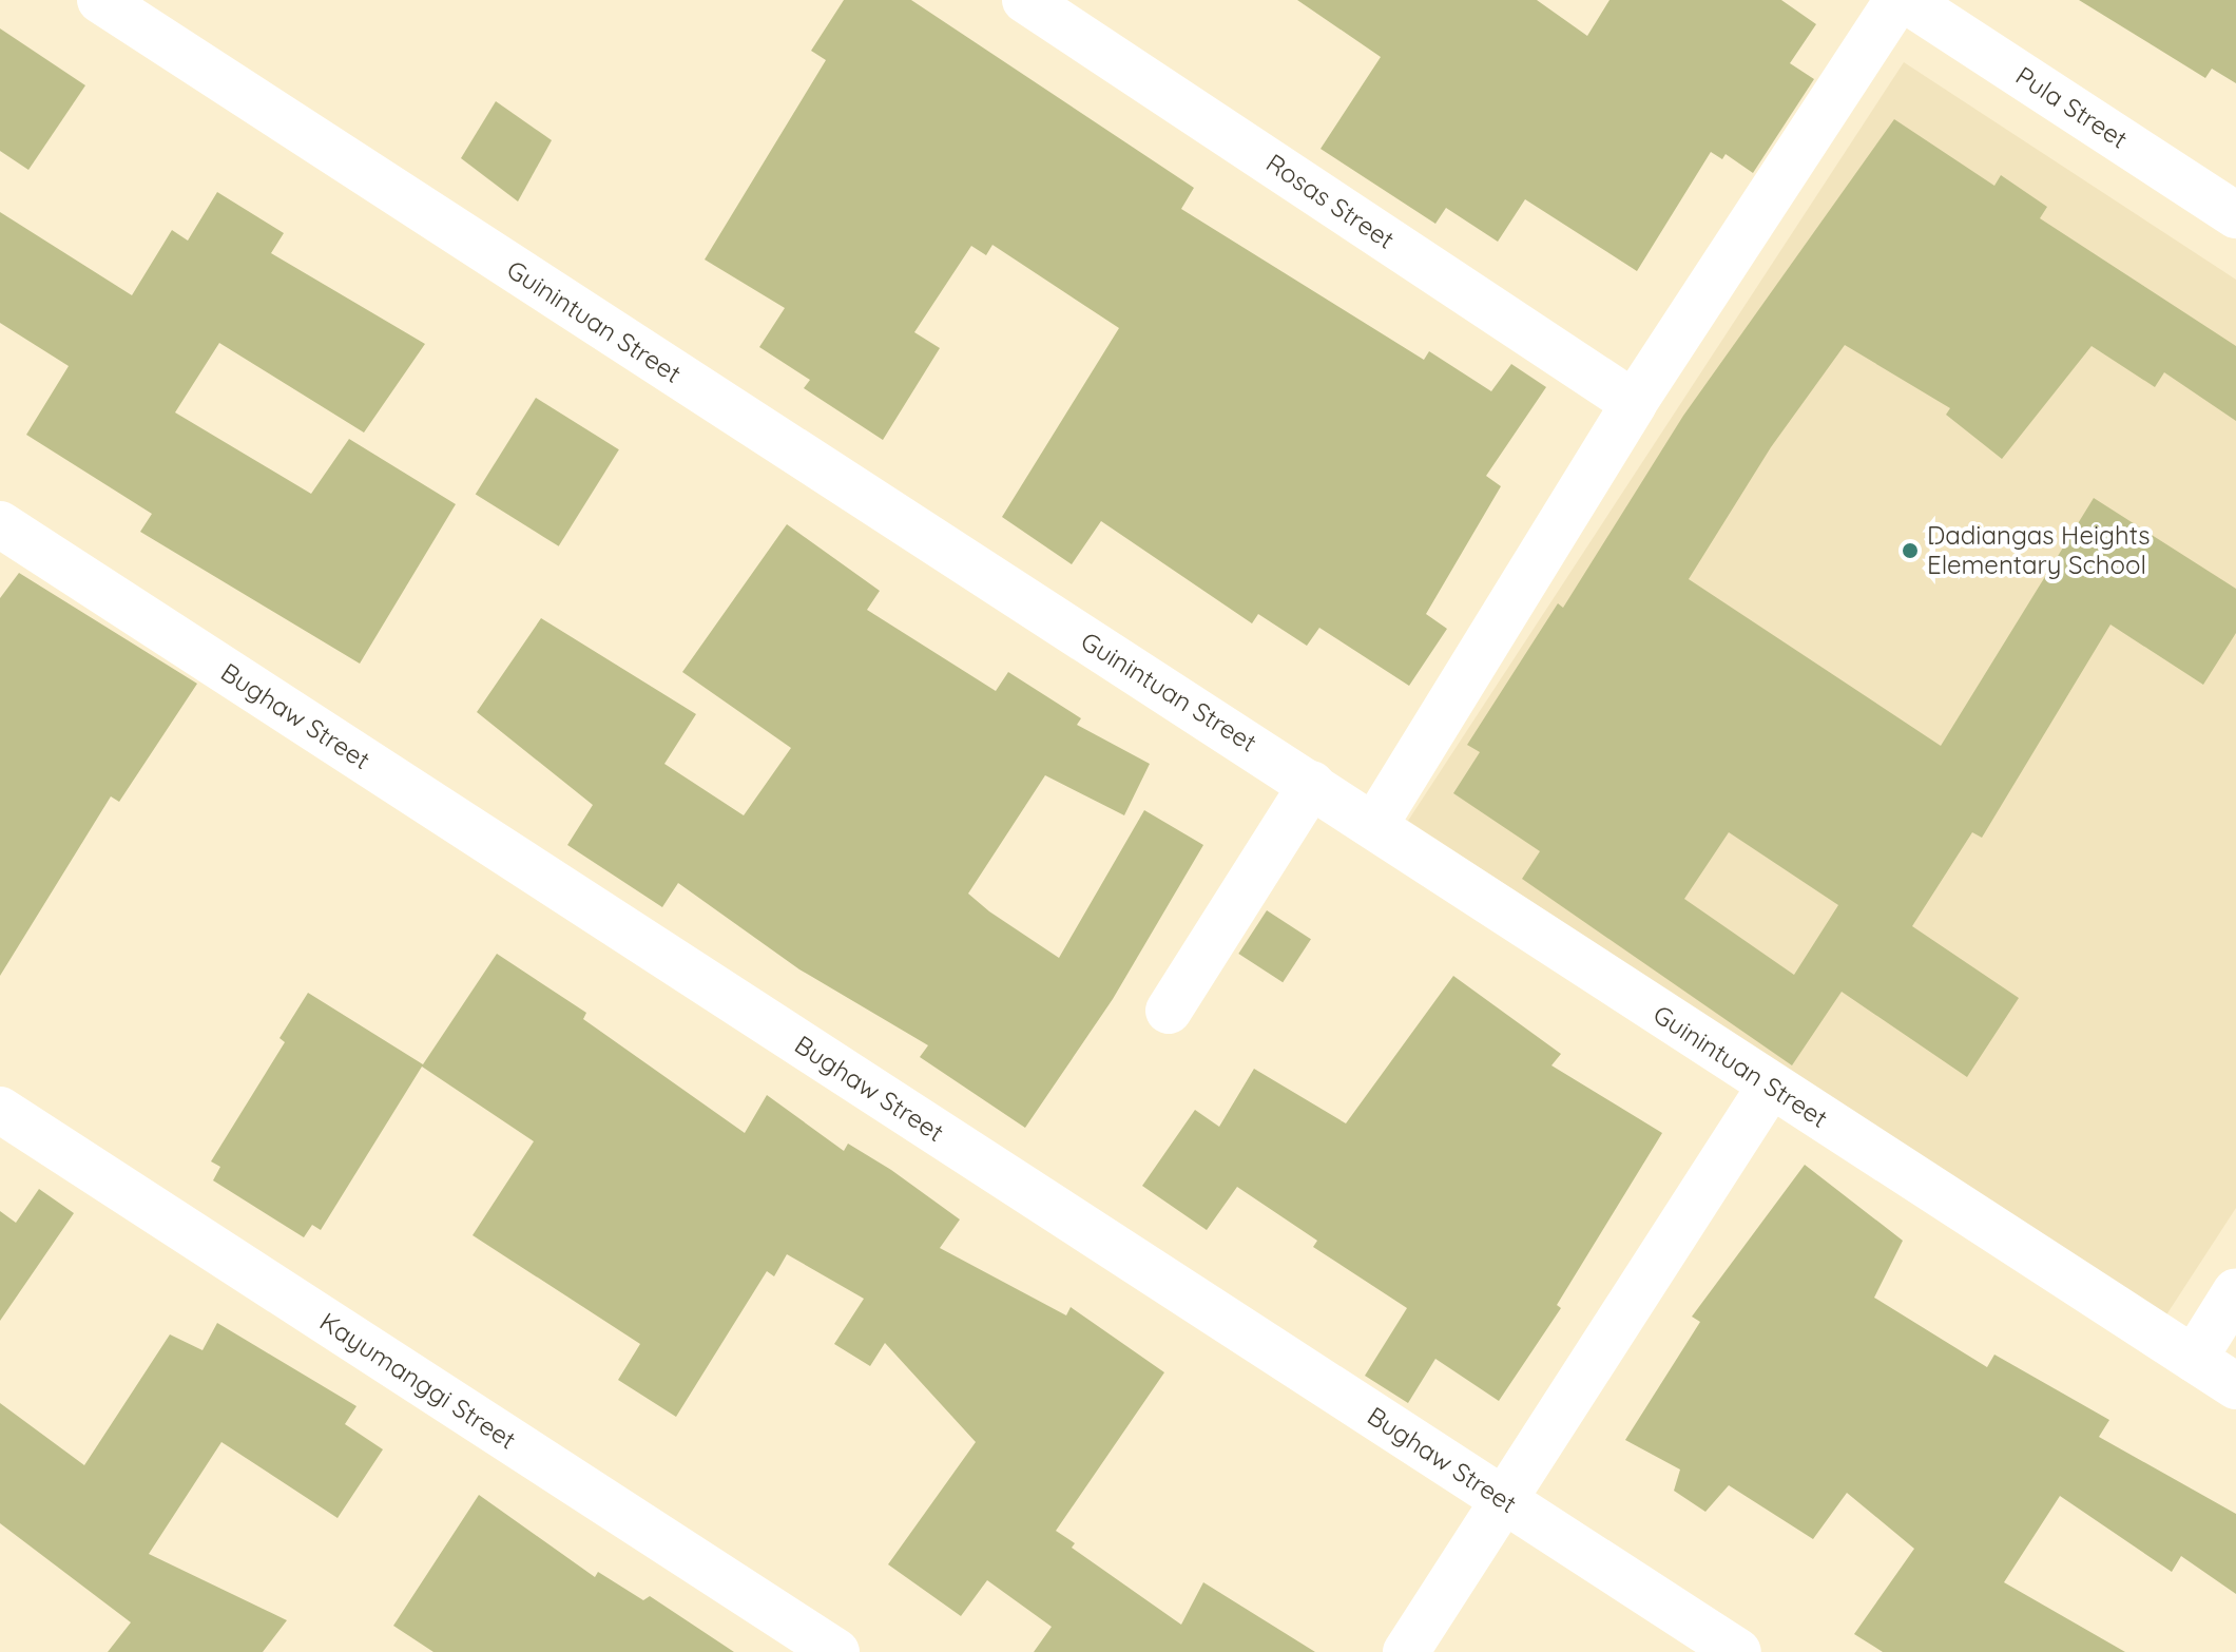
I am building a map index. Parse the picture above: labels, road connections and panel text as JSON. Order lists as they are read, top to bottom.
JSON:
{
  "streets": {
    "street": [
      "Pula Street",
      "Rosas Street",
      "Guinintuan Street",
      "Bughaw Street",
      "Kayumanggi Street"
    ]
  },
  "places": ["Dadiangas Heights Elementary School"]
}
